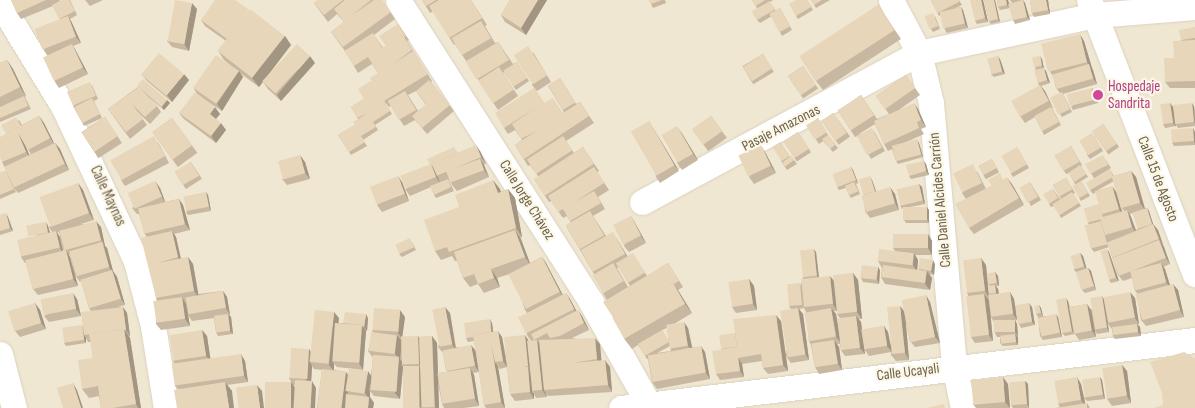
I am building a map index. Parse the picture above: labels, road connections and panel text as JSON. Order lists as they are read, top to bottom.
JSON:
{
  "streets": {
    "street": [
      "Pasaje Amazonas",
      "Calle 15 de Agosto",
      "Calle Maynas",
      "Calle Jorge Chávez",
      "Calle Daniel Alcides Carrión",
      "Calle Ucayali"
    ]
  },
  "crossings": [
    ["Pasaje Amazonas", "Calle 15 de Agosto"],
    ["Pasaje Amazonas", "Calle Daniel Alcides Carrión"],
    ["Calle Jorge Chávez", "Calle Ucayali"],
    ["Calle Daniel Alcides Carrión", "Calle Ucayali"]
  ],
  "places": ["Hospedaje Sandrita"]
}
